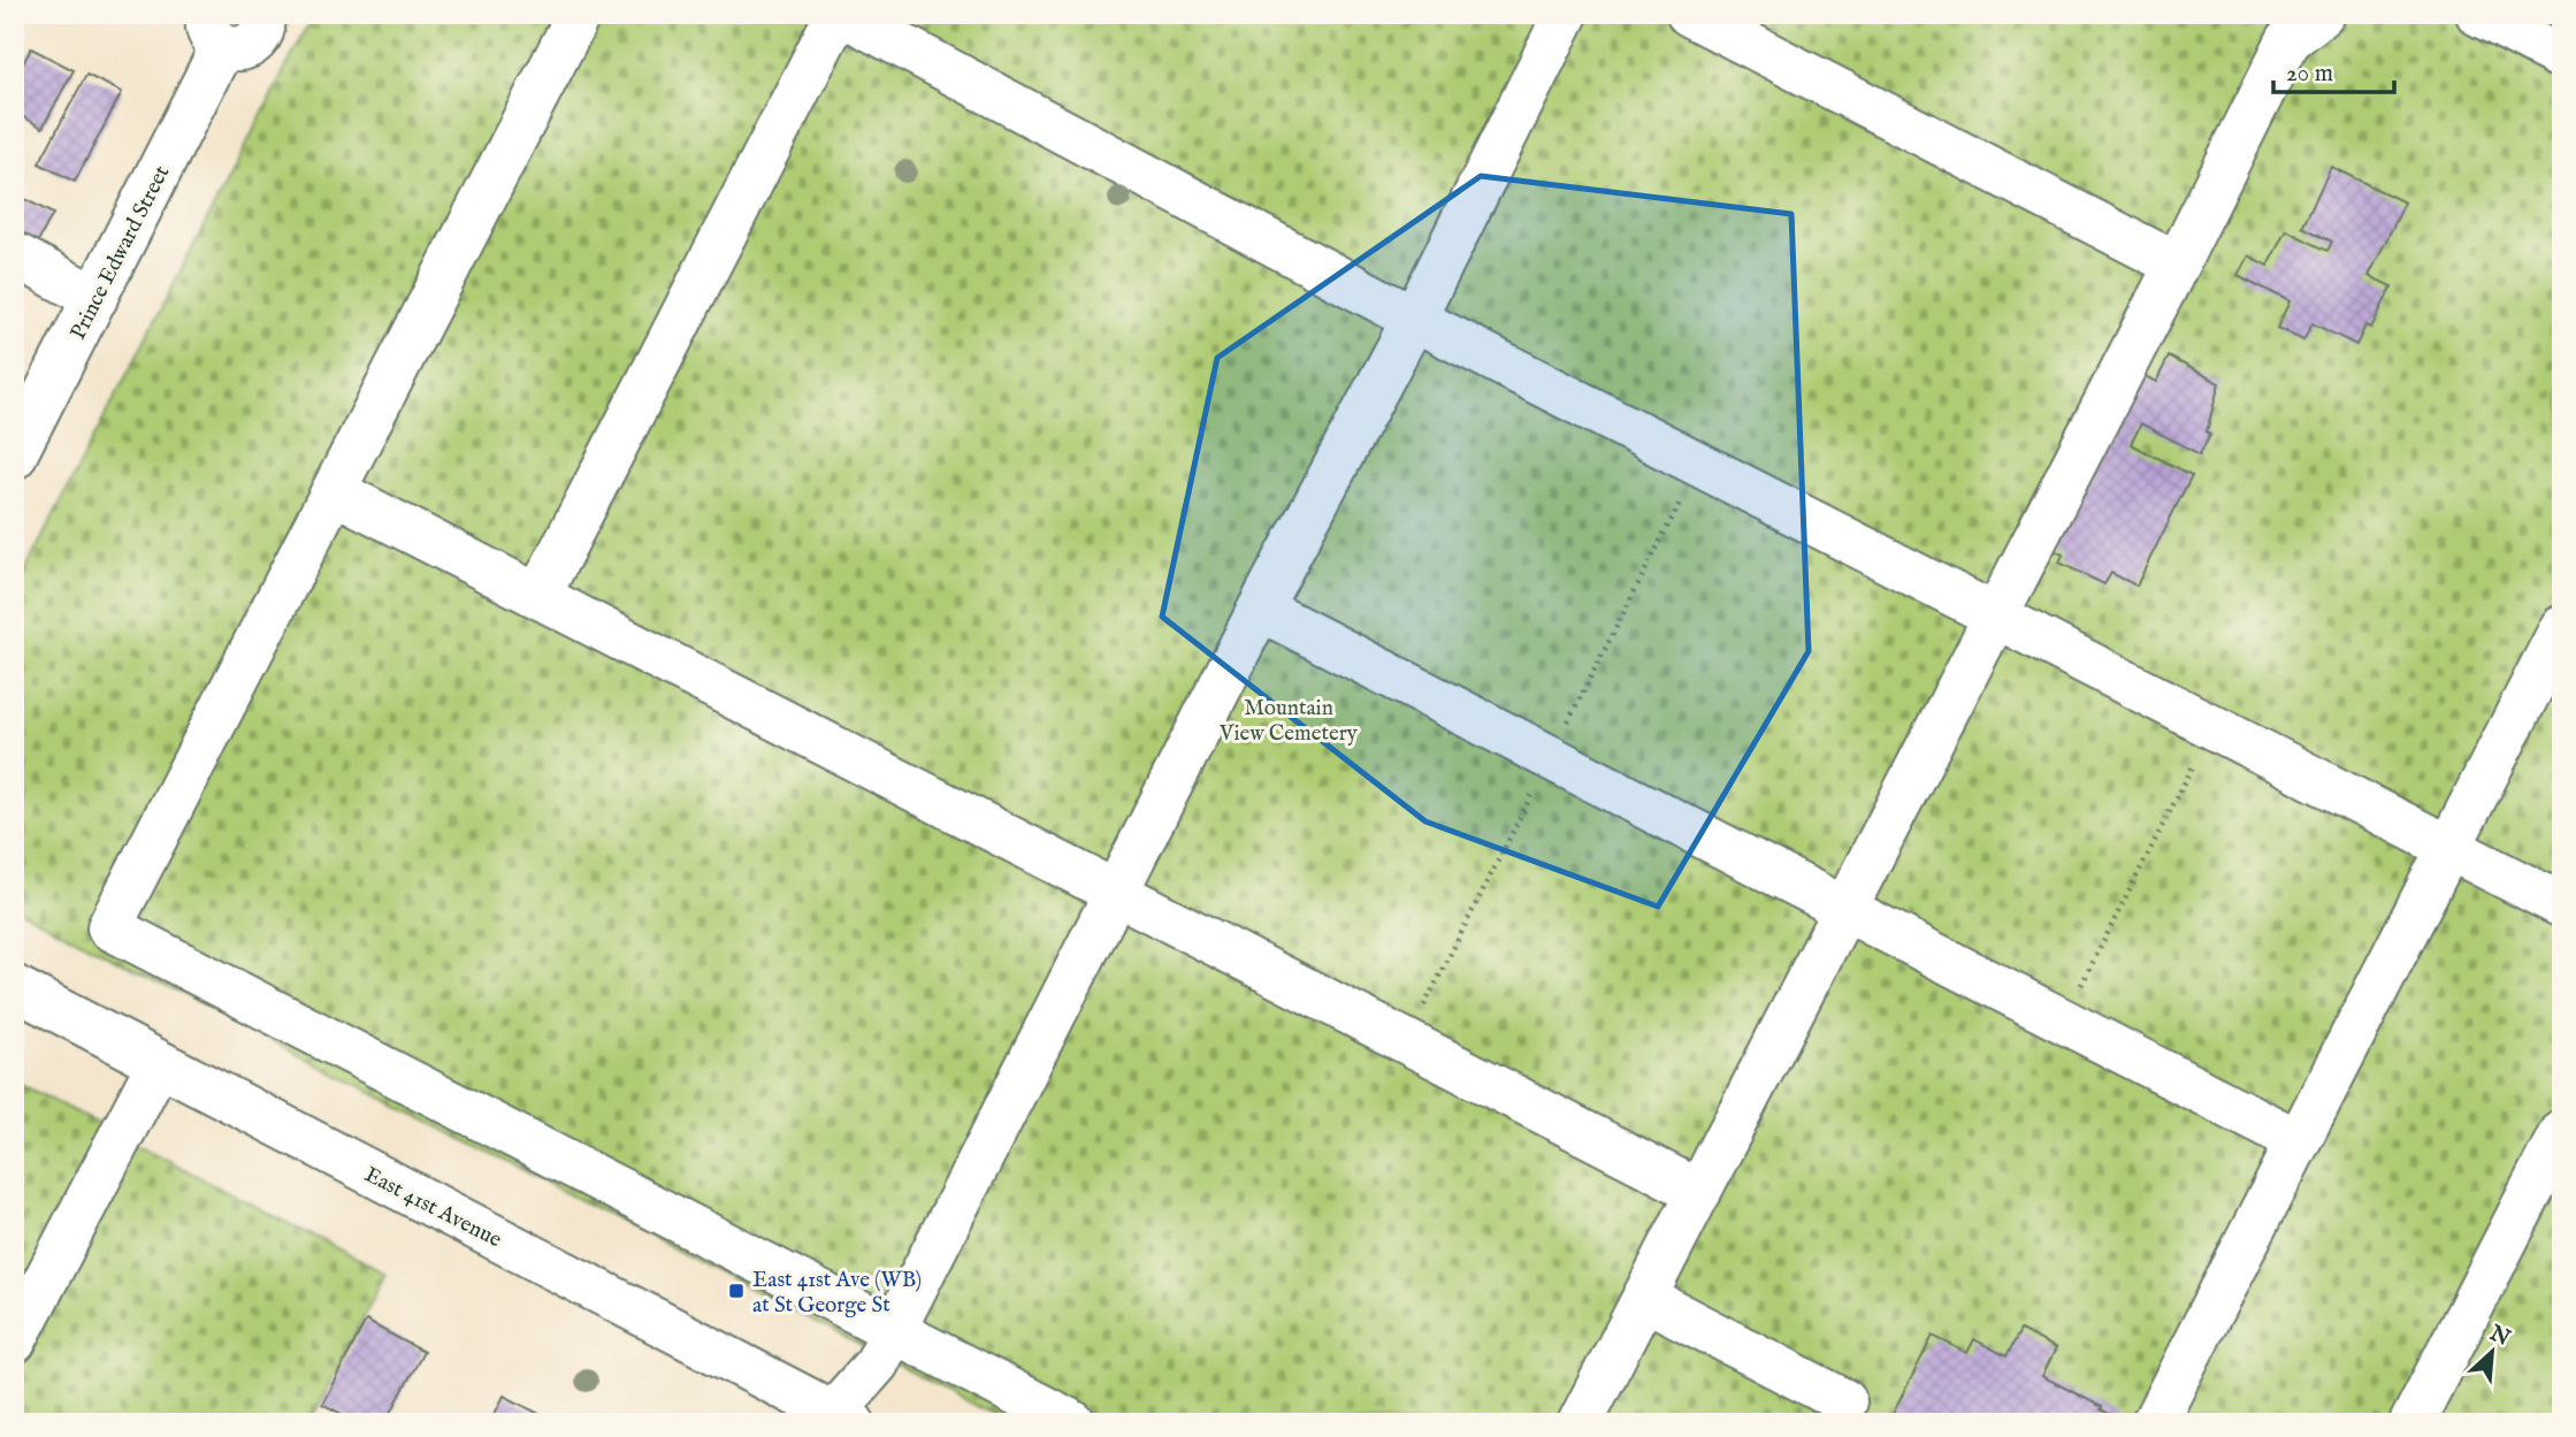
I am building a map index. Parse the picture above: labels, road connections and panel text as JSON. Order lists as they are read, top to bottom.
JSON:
{
  "streets": {
    "main road": ["Prince Edward Street", "East 41st Avenue"]
  },
  "parks": ["Mountain View Cemetery"],
  "places": {
    "transit": ["East 41st Ave (WB) at St George St"]
  },
  "scale_bar": "20 m",
  "north": "top right"
}
